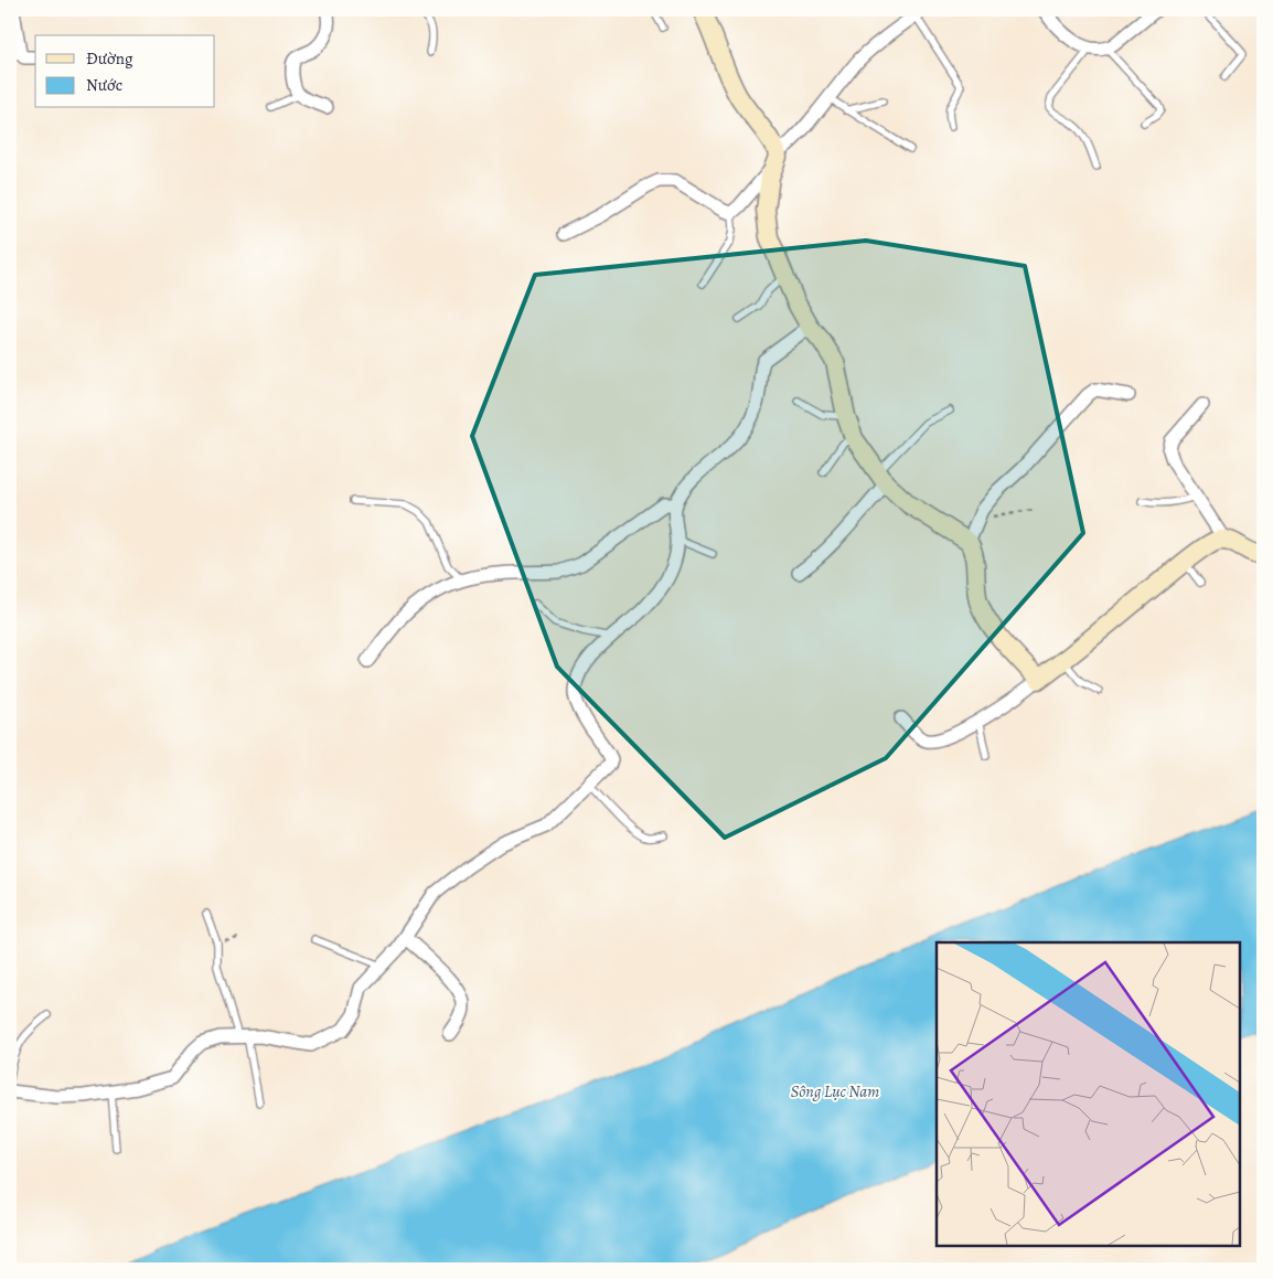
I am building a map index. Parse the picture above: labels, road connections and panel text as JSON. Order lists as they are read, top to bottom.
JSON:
{
  "water": ["Sông Lục Nam"],
  "legend": ["Đường", "Nước"]
}
